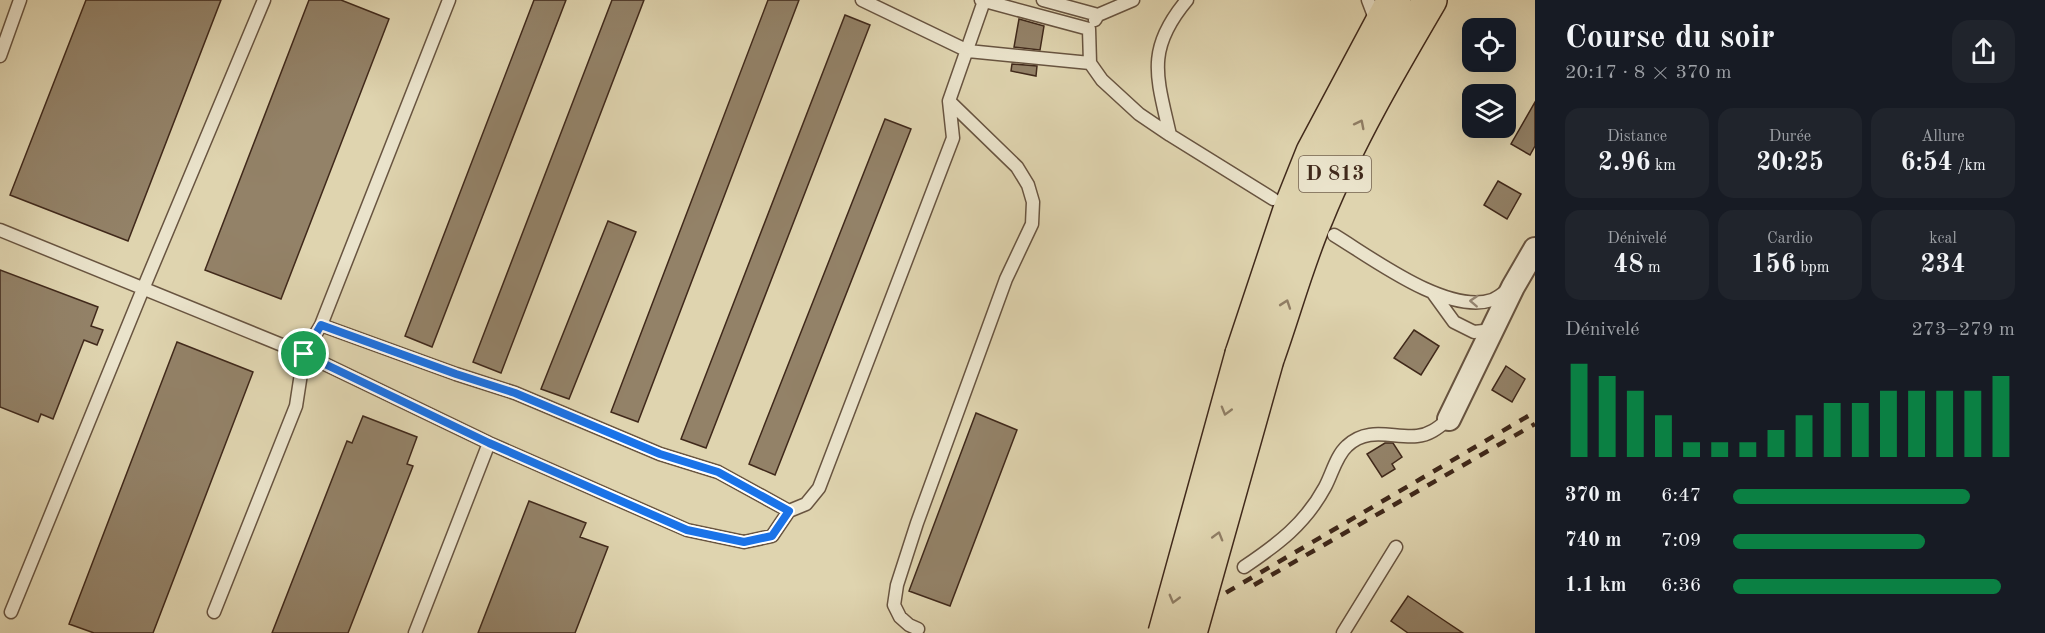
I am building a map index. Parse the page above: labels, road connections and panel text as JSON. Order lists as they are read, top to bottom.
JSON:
{
  "streets": {
    "main road": ["D 813"]
  },
  "page": {
    "heading": ["Course du soir", "20:17 · 8 × 370 m"],
    "stats": [
      ["Distance", "2.96 km"],
      ["Durée", "20:25"],
      ["Allure", "6:54 /km"],
      ["Dénivelé", "48 m"],
      ["Cardio", "156 bpm"],
      ["kcal", "234"]
    ],
    "chart": ["Dénivelé", "273–279 m"],
    "list": [
      {
        "name": "370 m",
        "note": "6:47"
      },
      {
        "name": "740 m",
        "note": "7:09"
      },
      {
        "name": "1.1 km",
        "note": "6:36"
      }
    ]
  }
}
